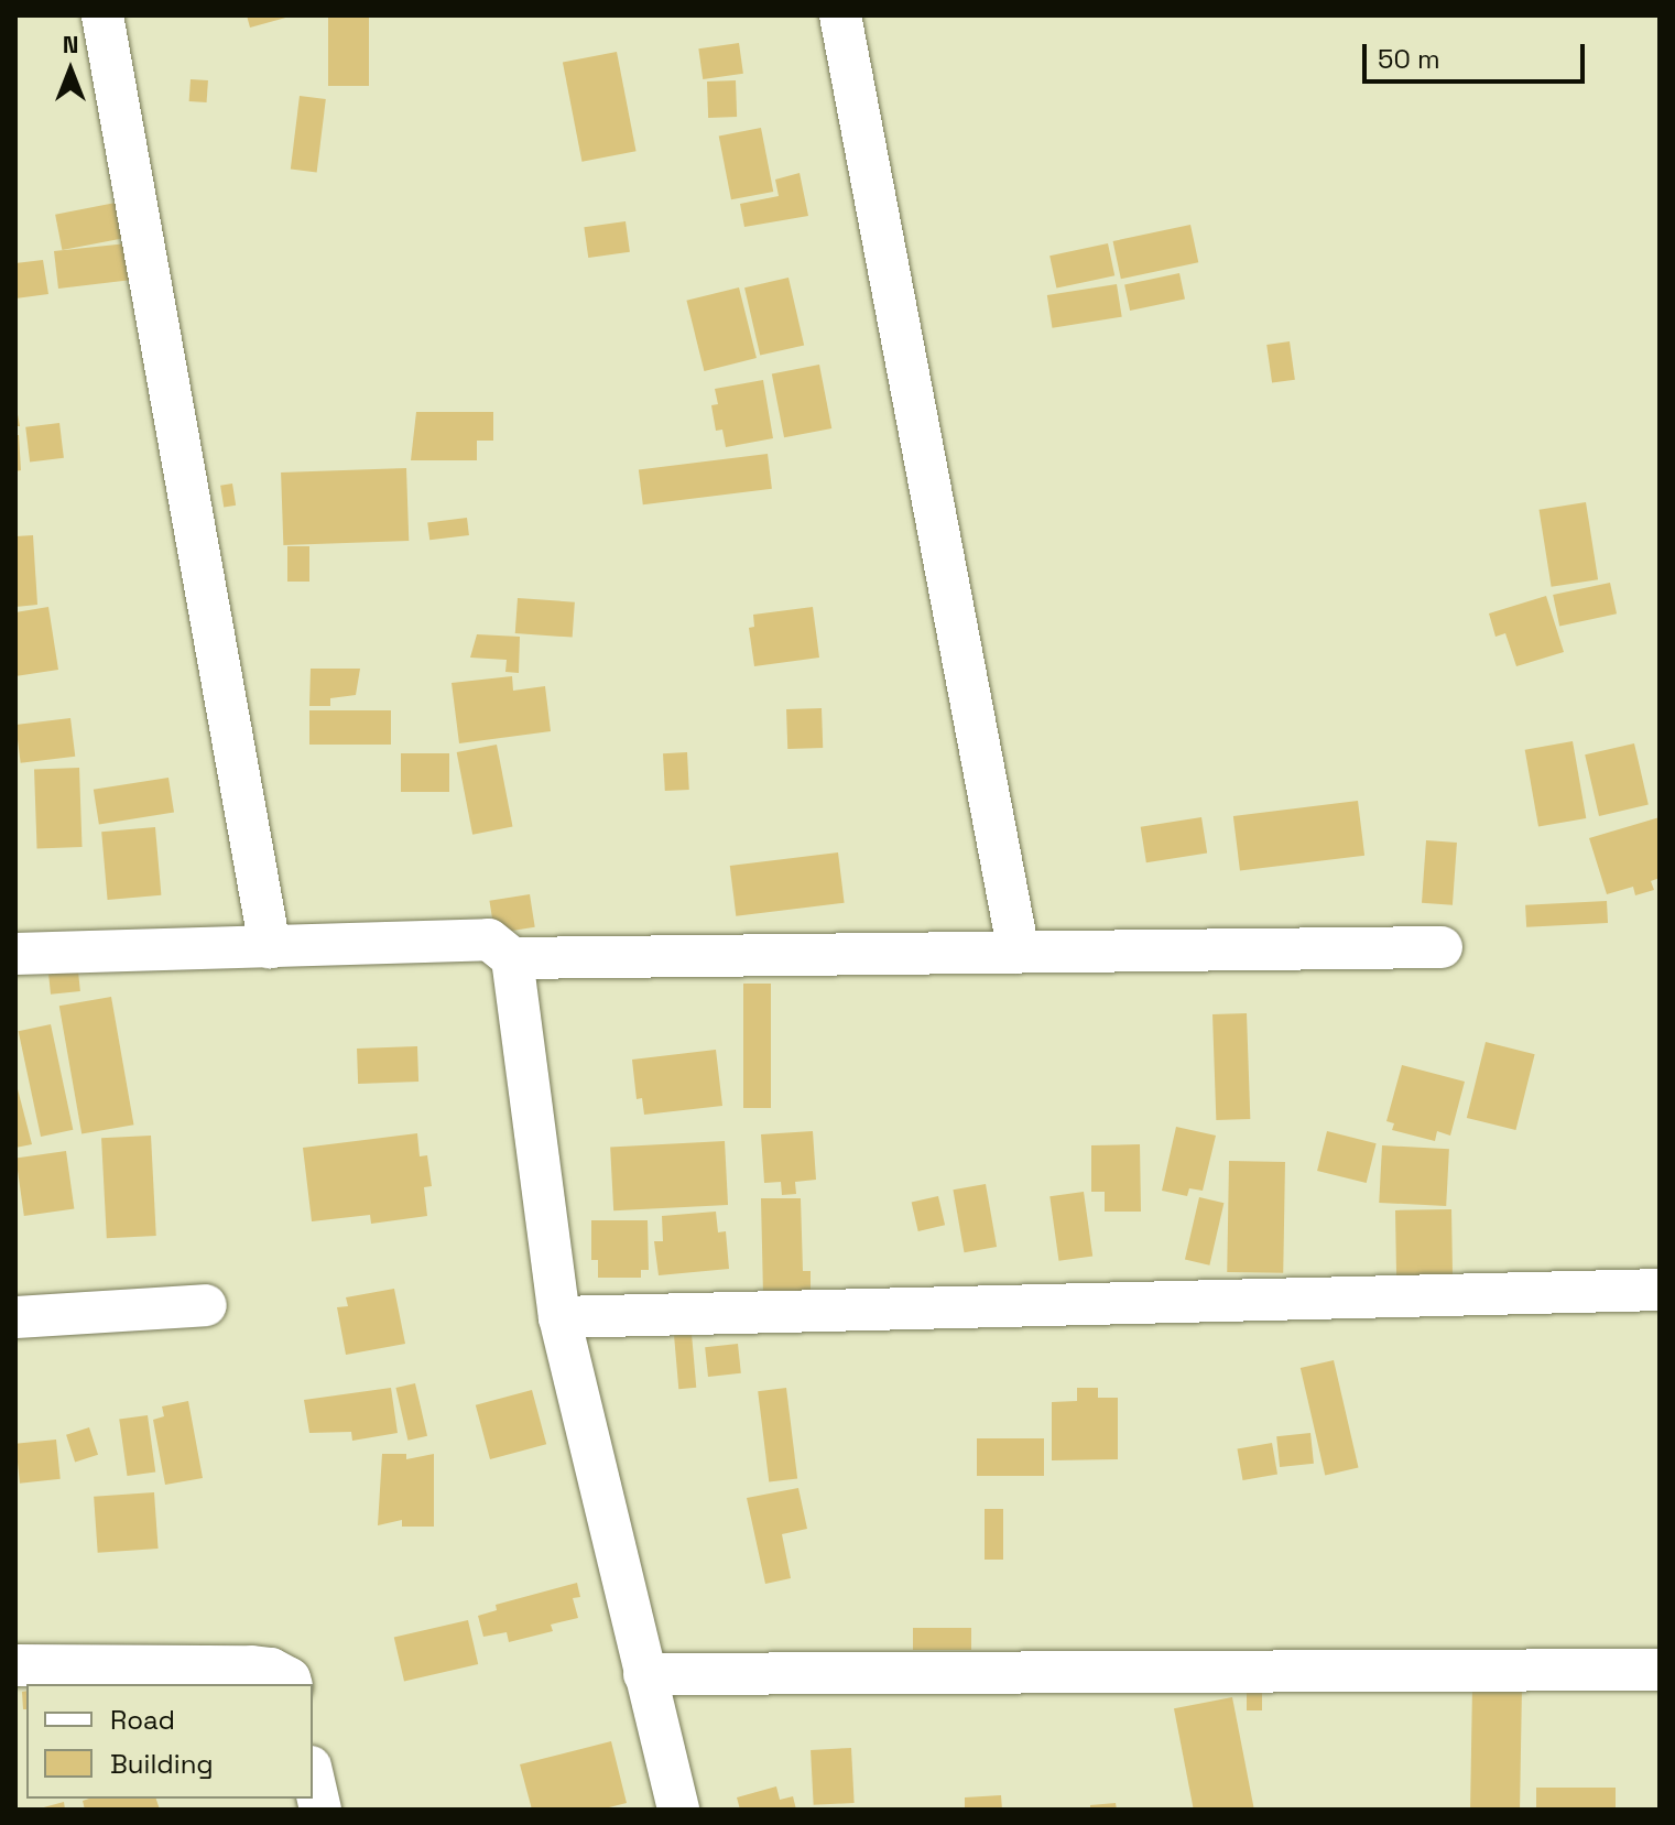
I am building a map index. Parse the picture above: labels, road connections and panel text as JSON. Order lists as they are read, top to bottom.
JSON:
{
  "legend": ["Road", "Building"],
  "scale_bar": "50 m",
  "north": "top"
}
